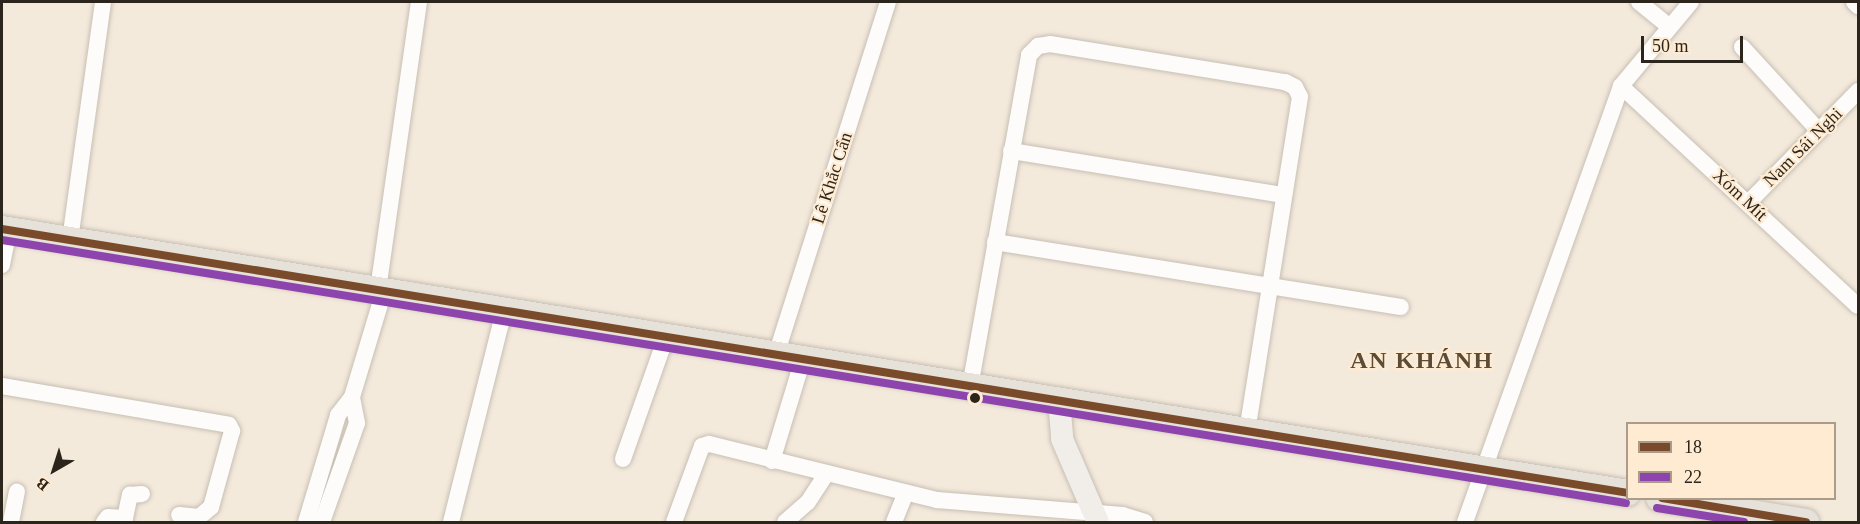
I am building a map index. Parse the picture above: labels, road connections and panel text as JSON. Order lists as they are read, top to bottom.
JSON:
{
  "streets": {
    "street": ["Nam Sái Nghi", "Lê Khắc Cẩn", "Xóm Mít"]
  },
  "crossings": [
    ["Nam Sái Nghi", "Xóm Mít"]
  ],
  "districts": ["AN KHÁNH"],
  "lines": ["transit line 18", "transit line 22"],
  "legend": ["18", "22"],
  "scale_bar": "50 m",
  "north": "bottom left"
}
